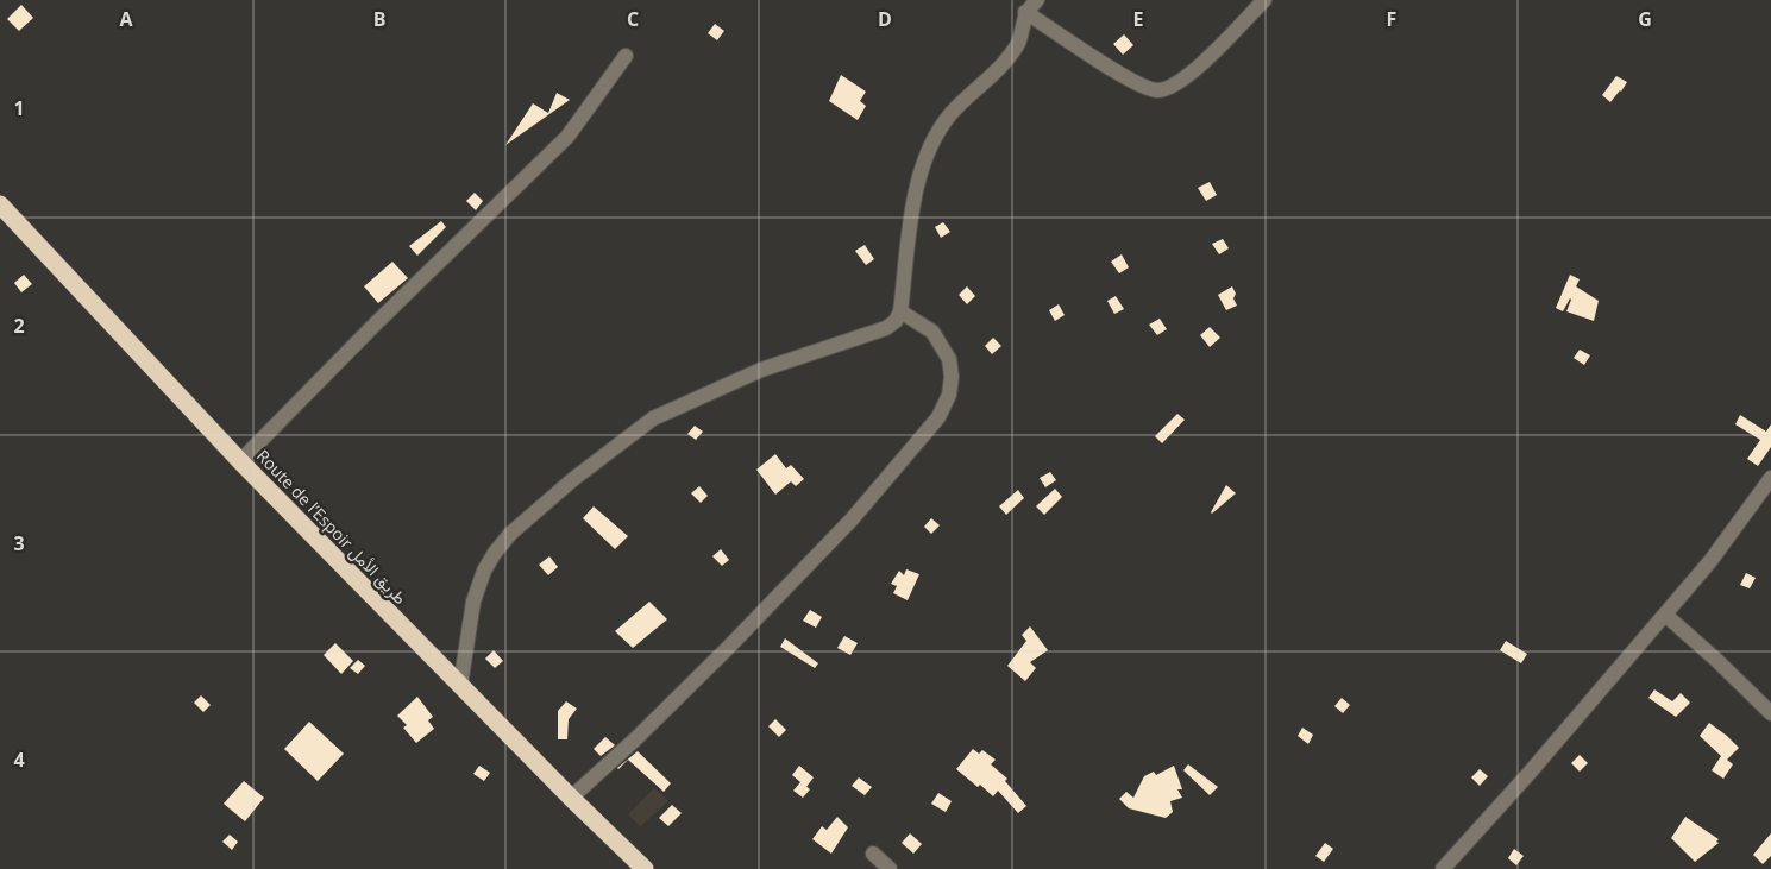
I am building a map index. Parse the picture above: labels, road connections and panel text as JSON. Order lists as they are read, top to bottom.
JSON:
{
  "streets": {
    "highway": ["Route de l’Espoir طريق الأمل"]
  },
  "grid": {
    "columns": [
      "A",
      "B",
      "C",
      "D",
      "E",
      "F",
      "G"
    ],
    "rows": [
      "1",
      "2",
      "3",
      "4"
    ]
  }
}
